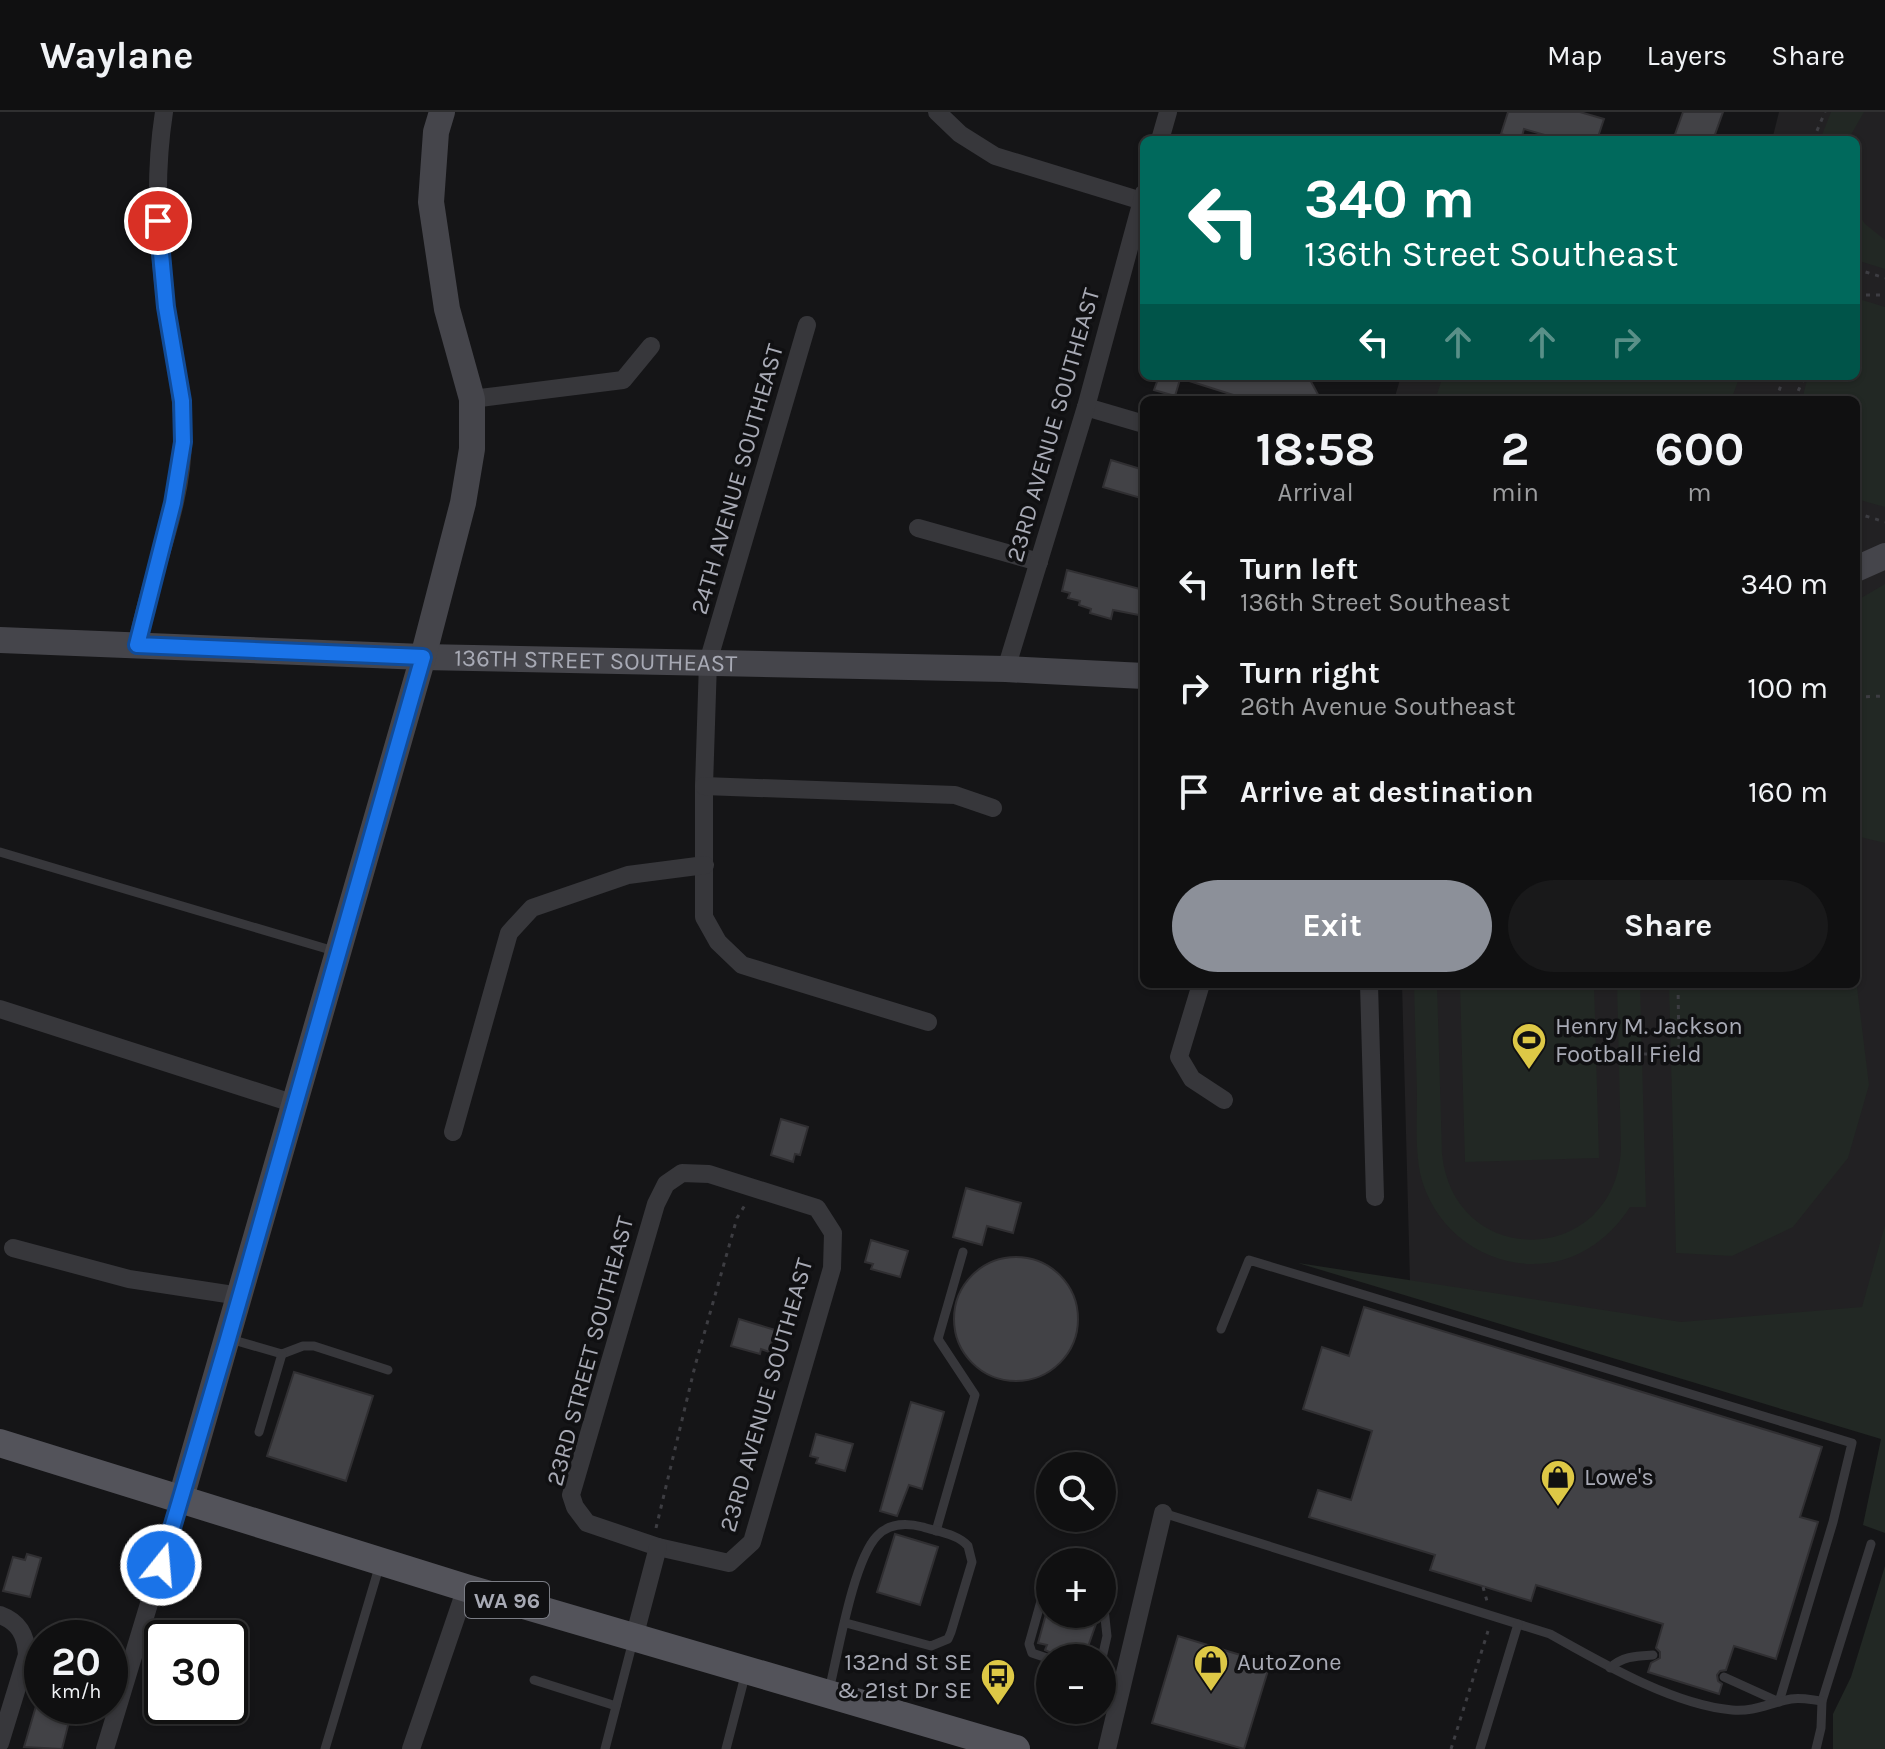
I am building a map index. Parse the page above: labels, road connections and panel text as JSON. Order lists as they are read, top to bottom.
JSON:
{
  "streets": {
    "main road": ["WA 96"],
    "street": [
      "23RD AVENUE SOUTHEAST",
      "24TH AVENUE SOUTHEAST",
      "136TH STREET SOUTHEAST",
      "23RD STREET SOUTHEAST"
    ]
  },
  "crossings": [
    ["23RD AVENUE SOUTHEAST", "136TH STREET SOUTHEAST"],
    ["23RD AVENUE SOUTHEAST", "23RD STREET SOUTHEAST"],
    ["24TH AVENUE SOUTHEAST", "136TH STREET SOUTHEAST"]
  ],
  "places": {
    "sports": ["Henry M. Jackson Football Field"],
    "shop": ["Lowe's", "AutoZone"],
    "bus stop": ["132nd St SE & 21st Dr SE"]
  },
  "page": {
    "header": "Waylane",
    "nav": ["Map", "Layers", "Share"],
    "turn": ["340 m", "136th Street Southeast"],
    "eta": [
      "18:58",
      "Arrival",
      "2",
      "min",
      "600",
      "m"
    ],
    "list": [
      {
        "name": "Turn left",
        "note": "136th Street Southeast",
        "value": "340 m"
      },
      {
        "name": "Turn right",
        "note": "26th Avenue Southeast",
        "value": "100 m"
      },
      {
        "name": "Arrive at destination",
        "value": "160 m"
      }
    ],
    "buttons": ["Exit", "Share"],
    "map_buttons": ["+", "−"],
    "speed": "20 km/h",
    "limit": "30"
  }
}
